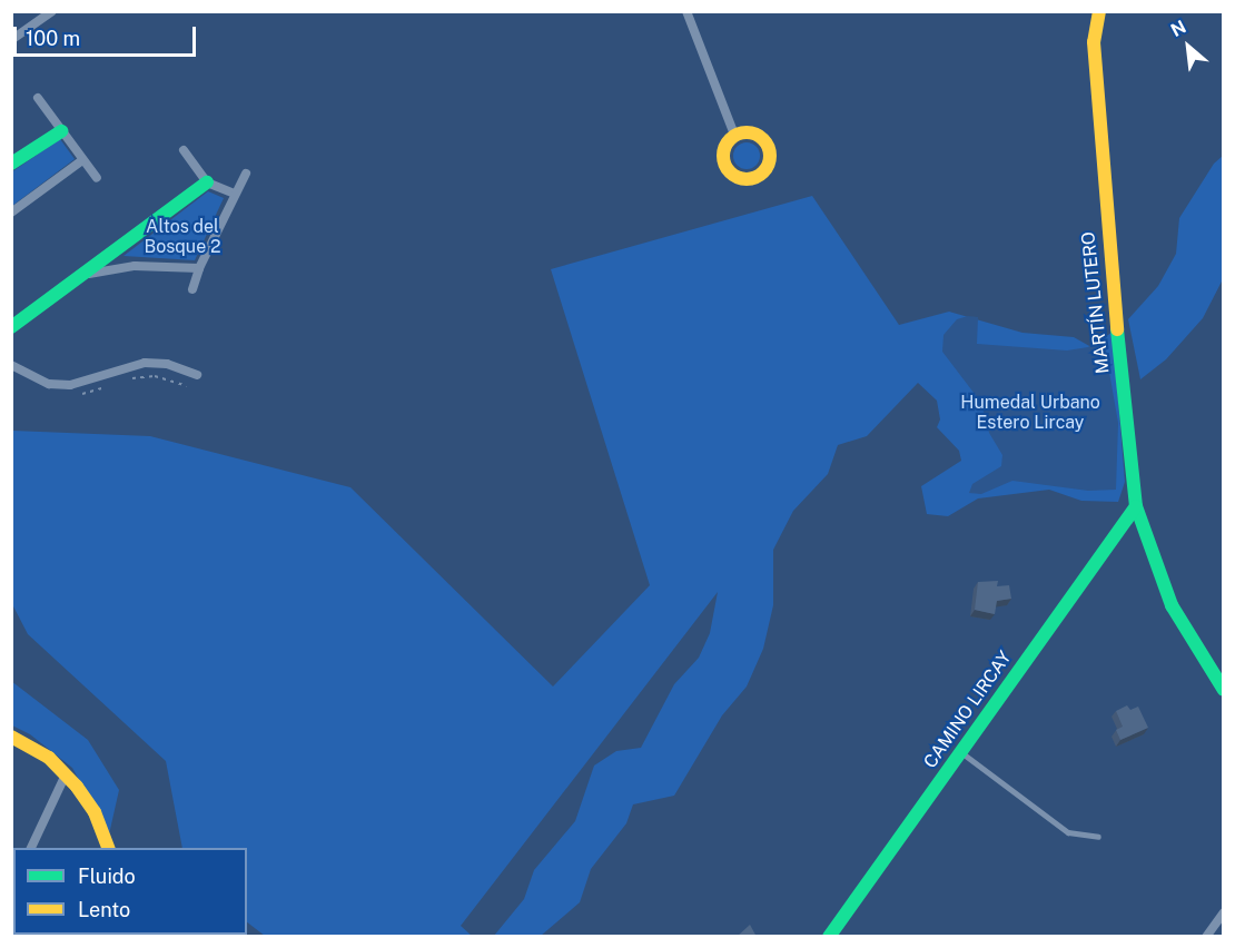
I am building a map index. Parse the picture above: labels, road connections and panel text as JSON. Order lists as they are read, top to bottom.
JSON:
{
  "streets": {
    "street": ["MARTÍN LUTERO", "CAMINO LIRCAY"]
  },
  "crossings": [
    ["MARTÍN LUTERO", "CAMINO LIRCAY"]
  ],
  "parks": ["Altos del Bosque 2", "Humedal Urbano Estero Lircay"],
  "legend": ["Fluido", "Lento"],
  "scale_bar": "100 m",
  "north": "top left"
}
